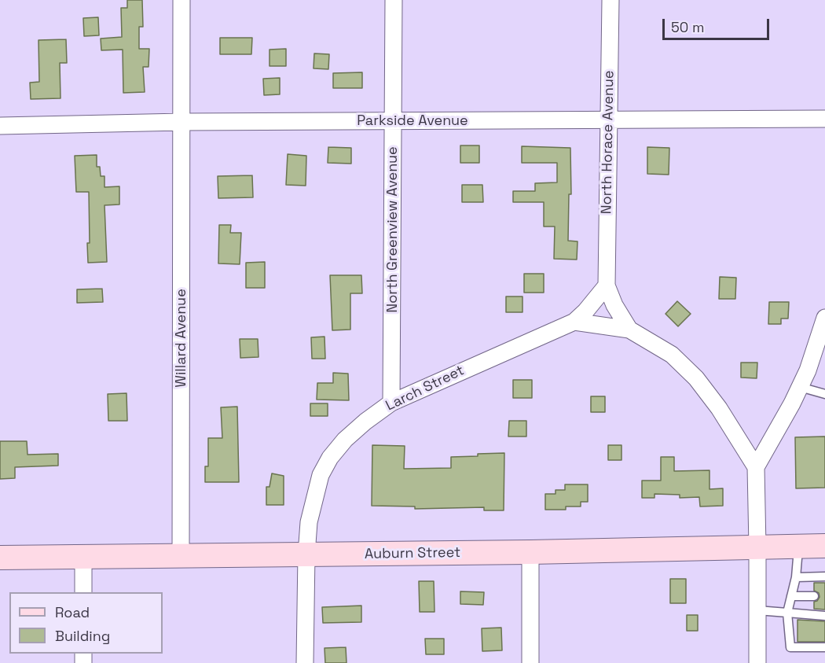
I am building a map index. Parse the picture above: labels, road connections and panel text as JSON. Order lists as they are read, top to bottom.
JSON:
{
  "streets": {
    "main road": ["Auburn Street"],
    "street": [
      "Parkside Avenue",
      "North Horace Avenue",
      "North Greenview Avenue",
      "Willard Avenue",
      "Larch Street"
    ]
  },
  "crossings": [
    ["Parkside Avenue", "North Horace Avenue"],
    ["Parkside Avenue", "North Greenview Avenue"],
    ["Parkside Avenue", "Willard Avenue"],
    ["North Horace Avenue", "Larch Street"],
    ["North Greenview Avenue", "Larch Street"],
    ["Willard Avenue", "Auburn Street"],
    ["Larch Street", "Auburn Street"]
  ],
  "legend": ["Road", "Building"],
  "scale_bar": "50 m"
}
